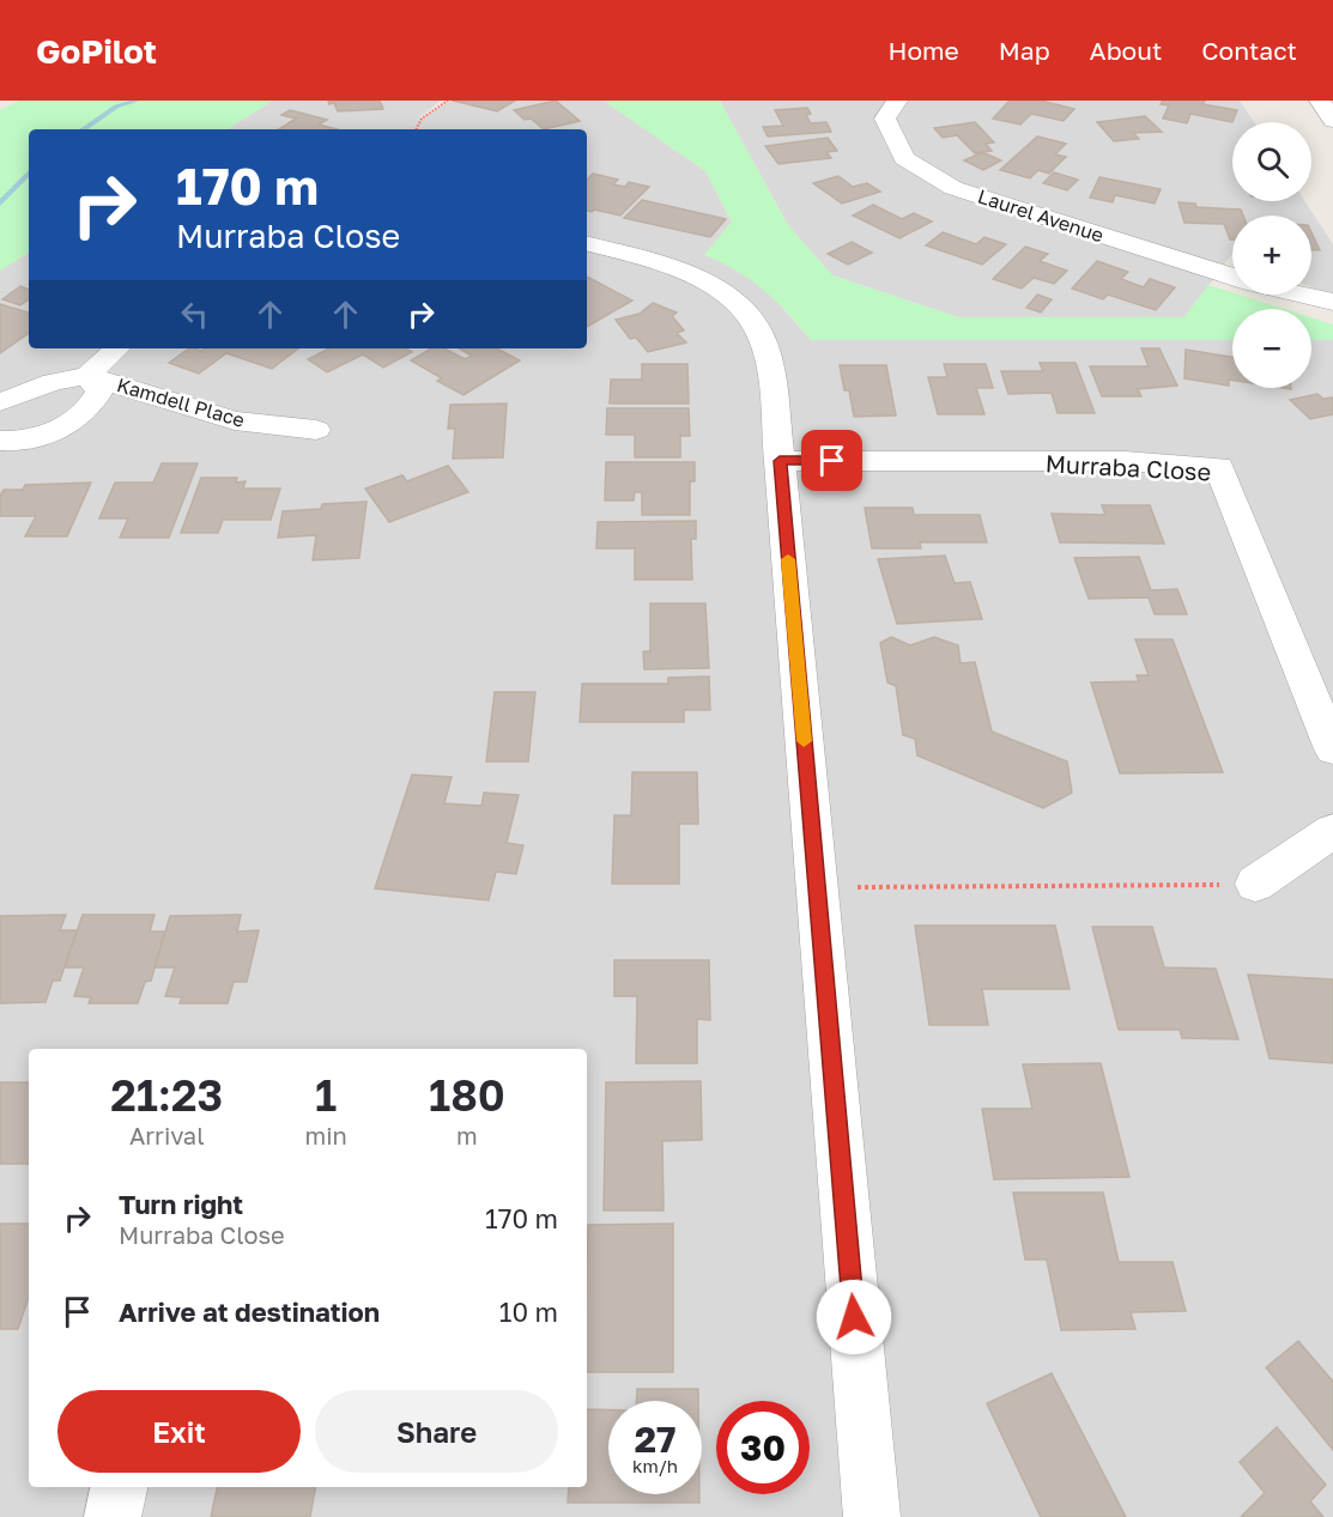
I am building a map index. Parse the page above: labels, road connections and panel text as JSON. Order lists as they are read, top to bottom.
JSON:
{
  "streets": {
    "street": ["Laurel Avenue", "Kamdell Place", "Murraba Close"]
  },
  "page": {
    "header": "GoPilot",
    "nav": [
      "Home",
      "Map",
      "About",
      "Contact"
    ],
    "map_buttons": ["+", "−"],
    "turn": ["170 m", "Murraba Close"],
    "eta": [
      "21:23",
      "Arrival",
      "1",
      "min",
      "180",
      "m"
    ],
    "list": [
      {
        "name": "Turn right",
        "note": "Murraba Close",
        "value": "170 m"
      },
      {
        "name": "Arrive at destination",
        "value": "10 m"
      }
    ],
    "buttons": ["Exit", "Share"],
    "speed": "27 km/h",
    "limit": "30"
  }
}
